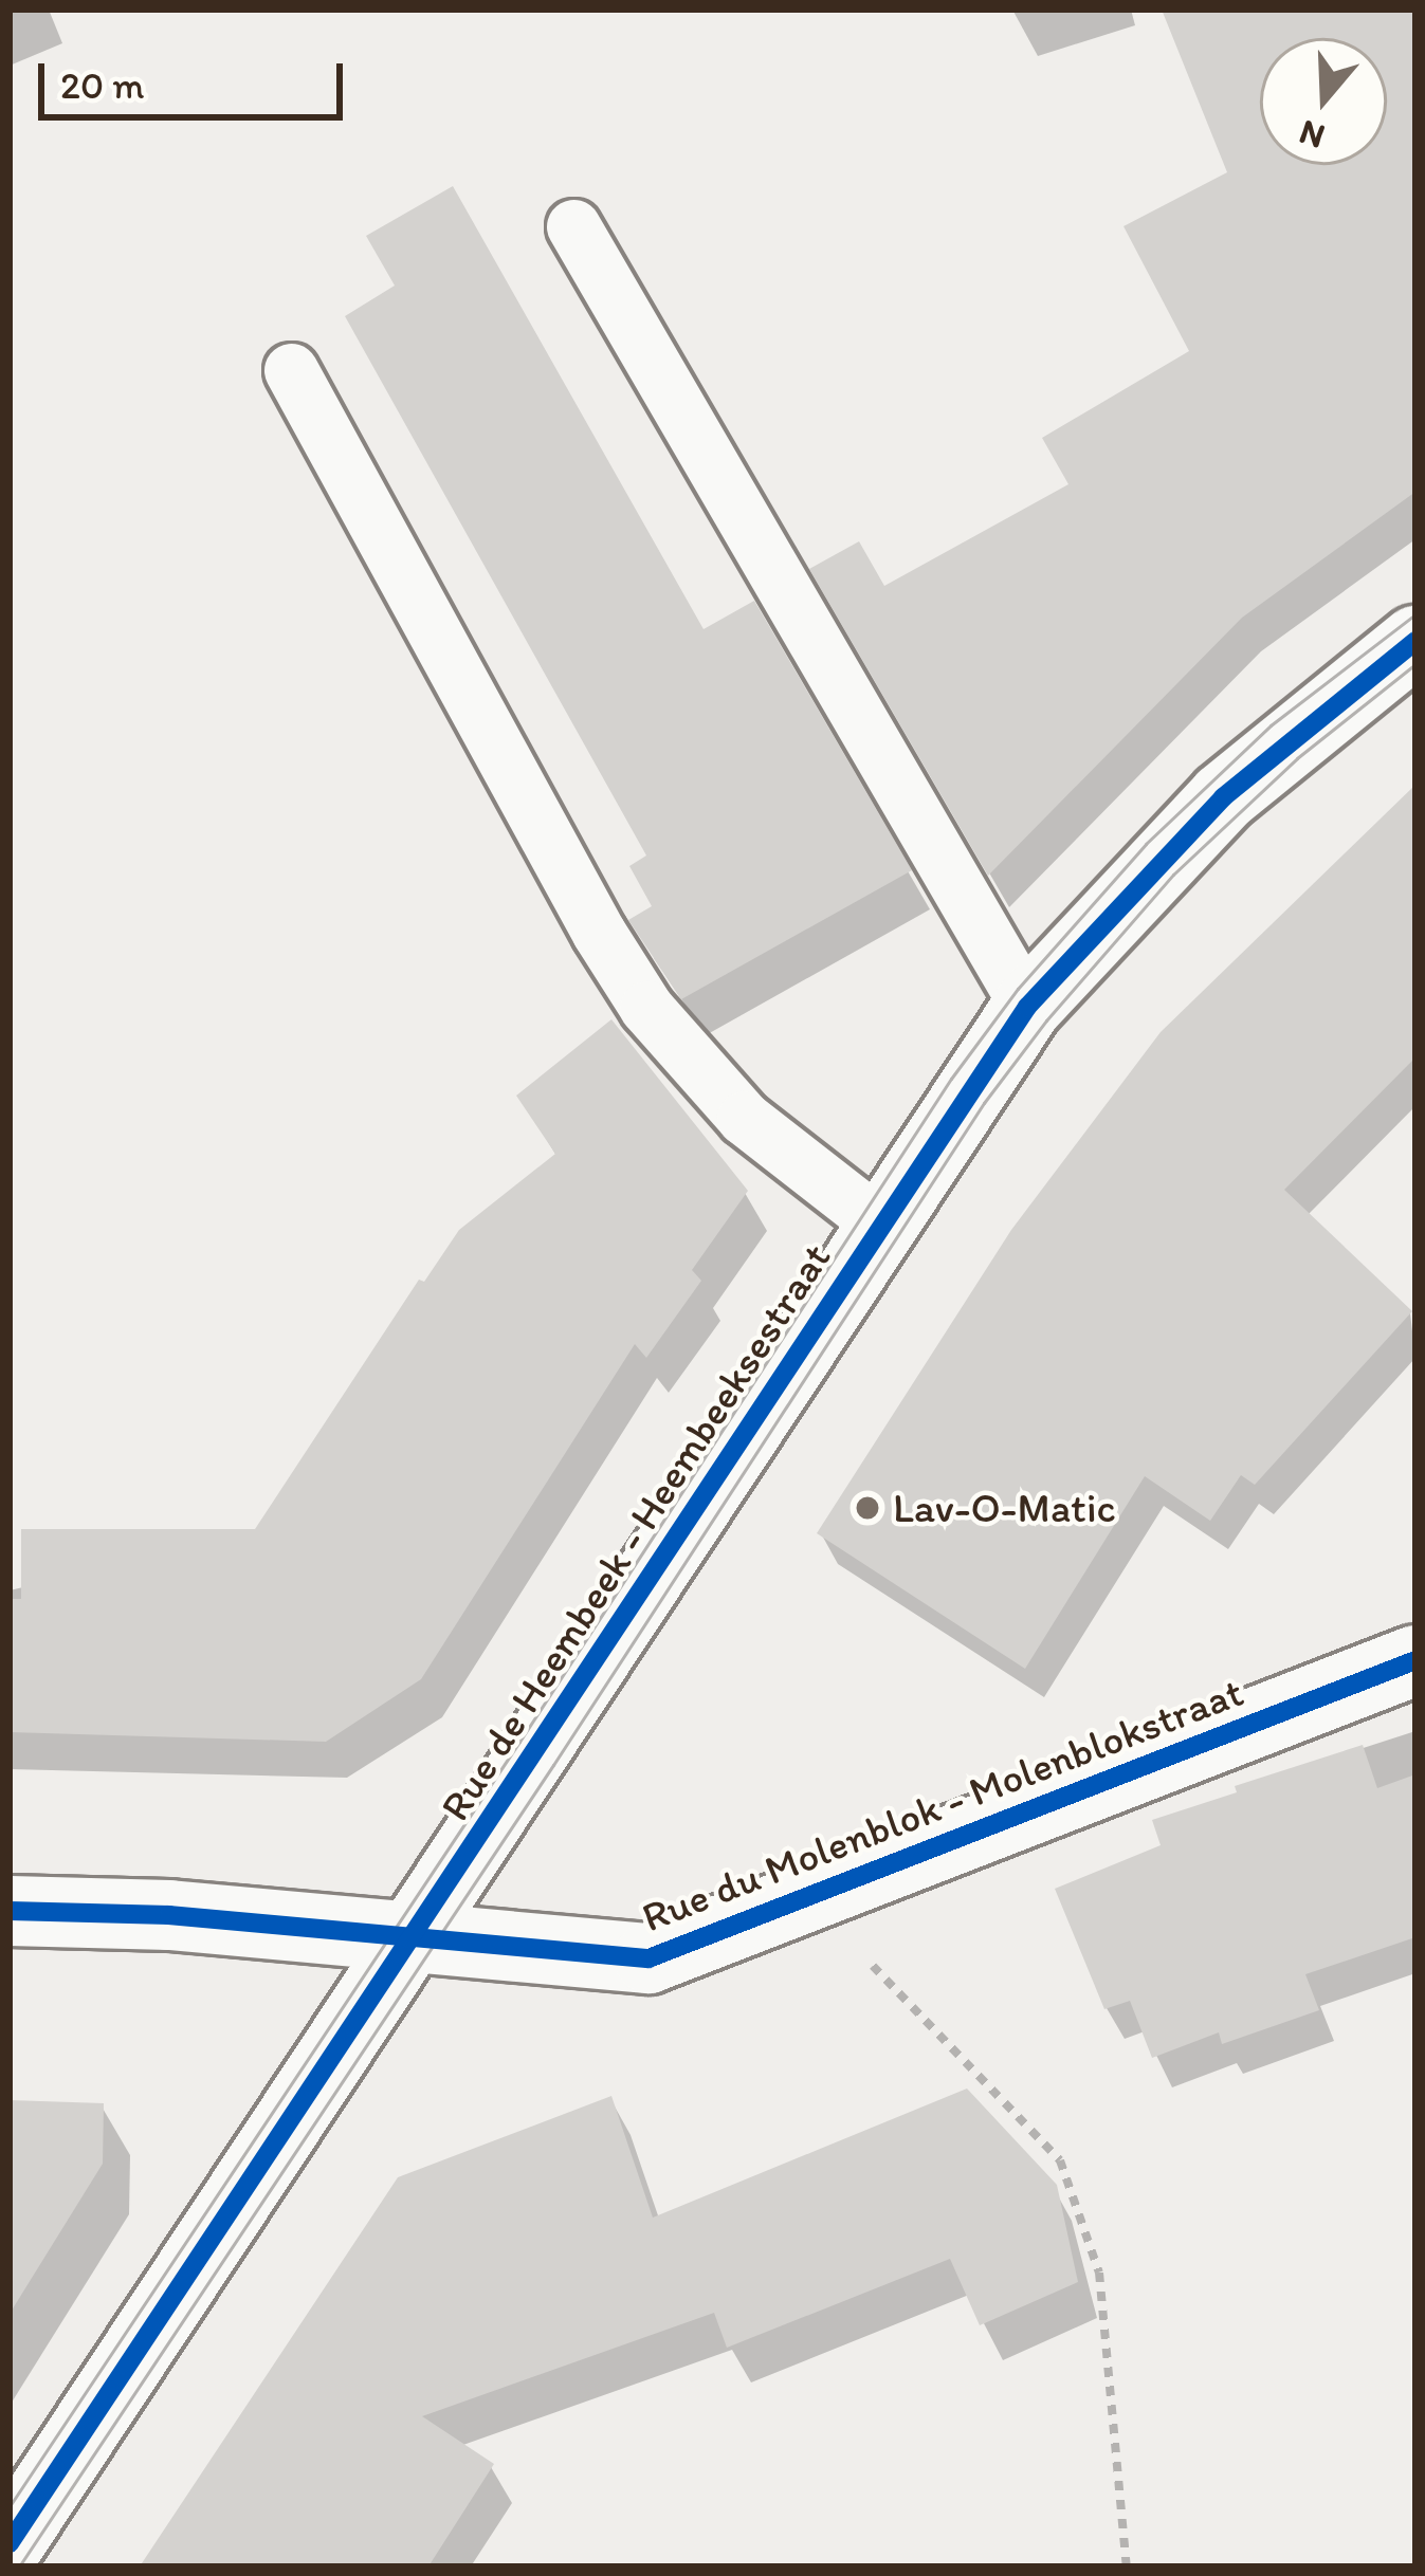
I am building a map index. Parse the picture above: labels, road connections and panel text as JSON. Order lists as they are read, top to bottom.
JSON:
{
  "streets": {
    "street": ["Rue de Heembeek - Heembeeksestraat", "Rue du Molenblok - Molenblokstraat"]
  },
  "crossings": [
    ["Rue de Heembeek - Heembeeksestraat", "Rue du Molenblok - Molenblokstraat"]
  ],
  "places": ["Lav-O-Matic"],
  "scale_bar": "20 m",
  "north": "bottom"
}
